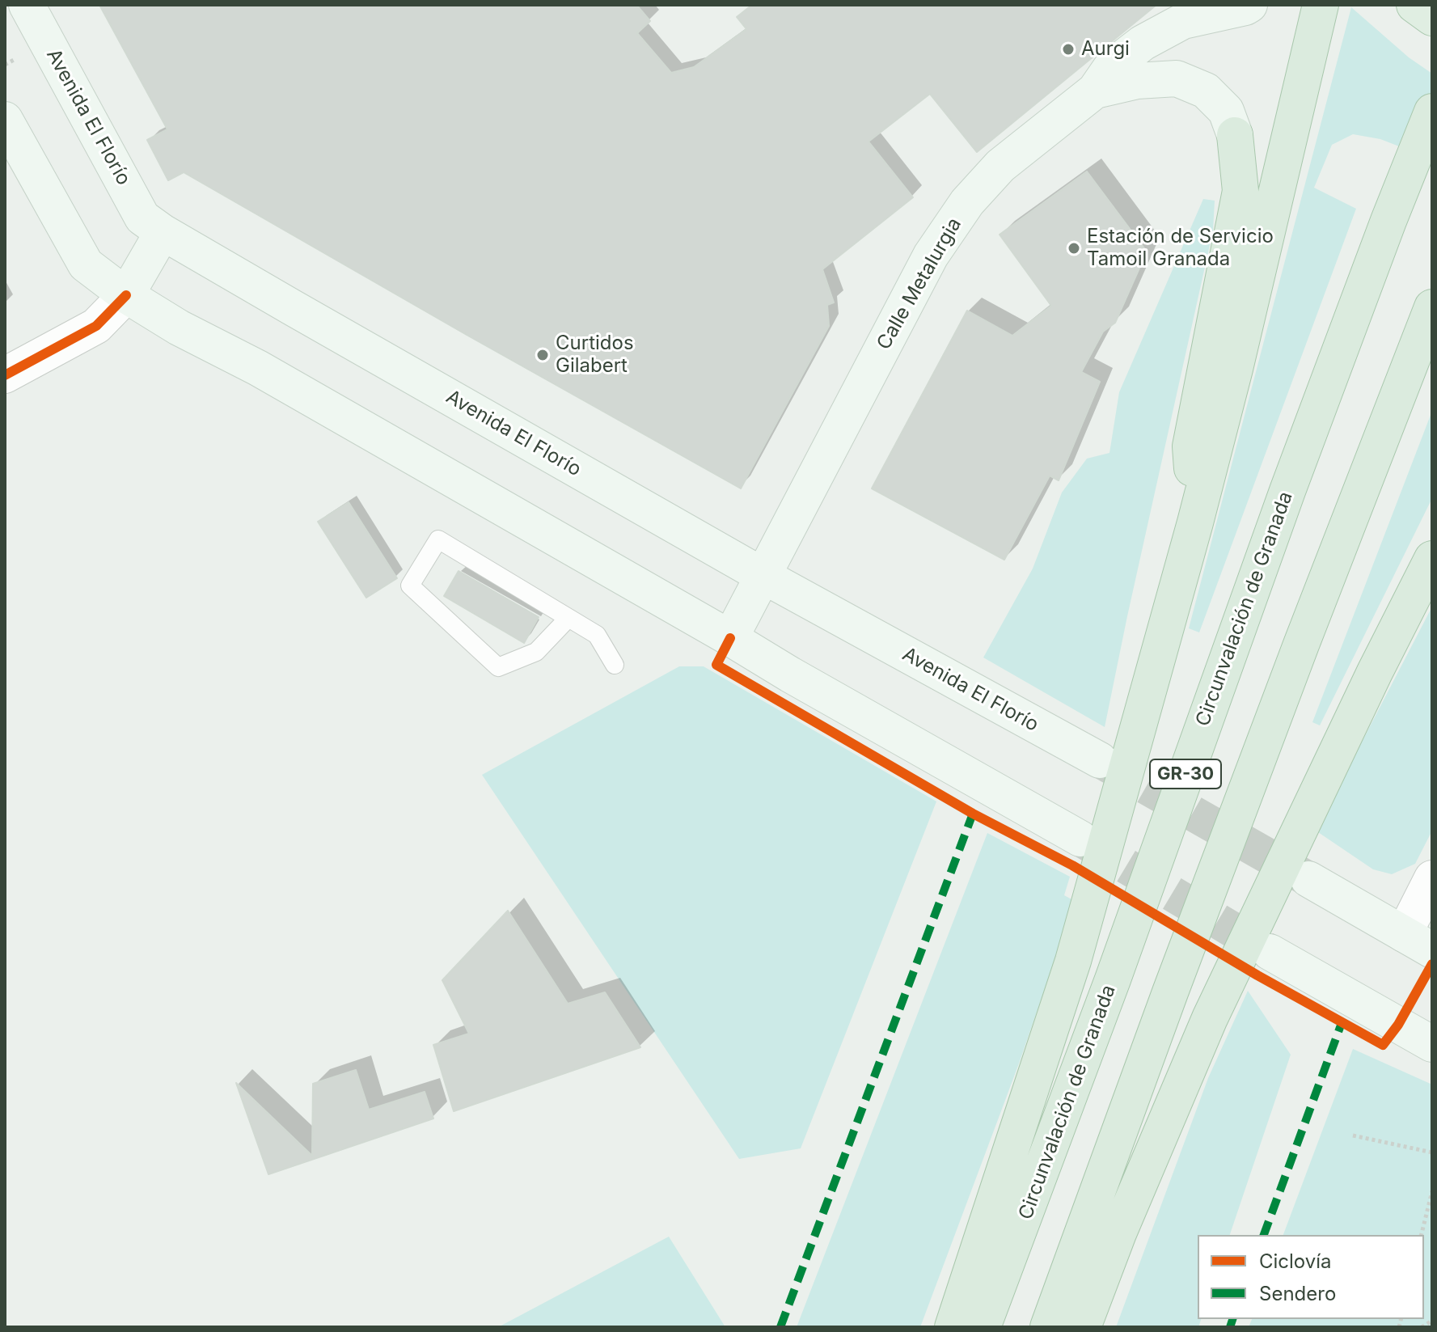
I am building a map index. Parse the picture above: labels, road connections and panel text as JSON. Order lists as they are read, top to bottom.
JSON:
{
  "streets": {
    "highway": ["Circunvalación de Granada", "GR-30"],
    "main road": ["Avenida El Florío", "Calle Metalurgia"]
  },
  "crossings": [
    ["Avenida El Florío", "Calle Metalurgia"]
  ],
  "places": ["Aurgi", "Estación de Servicio Tamoil Granada", "Curtidos Gilabert"],
  "legend": ["Ciclovía", "Sendero"]
}
